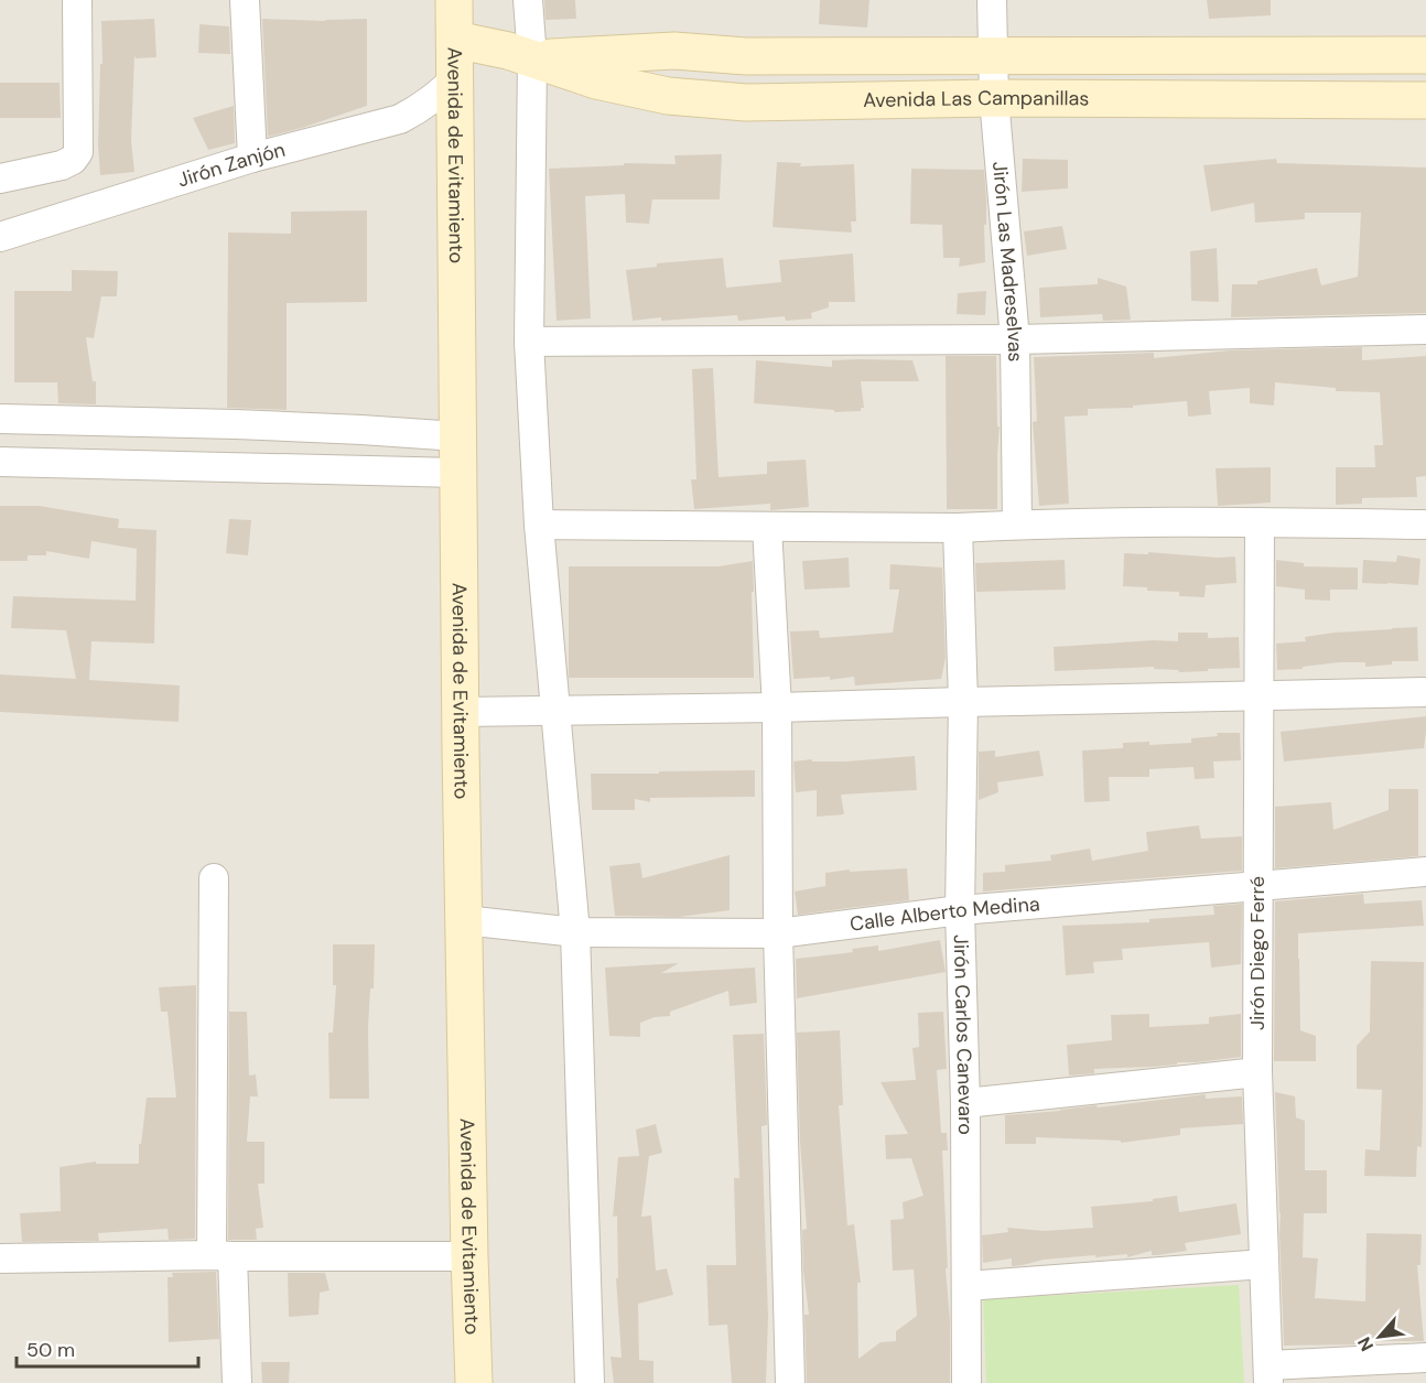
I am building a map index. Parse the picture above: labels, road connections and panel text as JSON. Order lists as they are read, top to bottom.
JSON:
{
  "streets": {
    "street": [
      "Avenida Las Campanillas",
      "Avenida de Evitamiento",
      "Jirón Zanjón",
      "Jirón Las Madreselvas",
      "Calle Alberto Medina",
      "Jirón Diego Ferré",
      "Jirón Carlos Canevaro"
    ]
  },
  "crossings": [
    ["Avenida Las Campanillas", "Avenida de Evitamiento"],
    ["Avenida Las Campanillas", "Jirón Las Madreselvas"],
    ["Avenida de Evitamiento", "Jirón Zanjón"],
    ["Avenida de Evitamiento", "Calle Alberto Medina"],
    ["Calle Alberto Medina", "Jirón Diego Ferré"],
    ["Calle Alberto Medina", "Jirón Carlos Canevaro"]
  ],
  "scale_bar": "50 m",
  "north": "bottom left"
}
